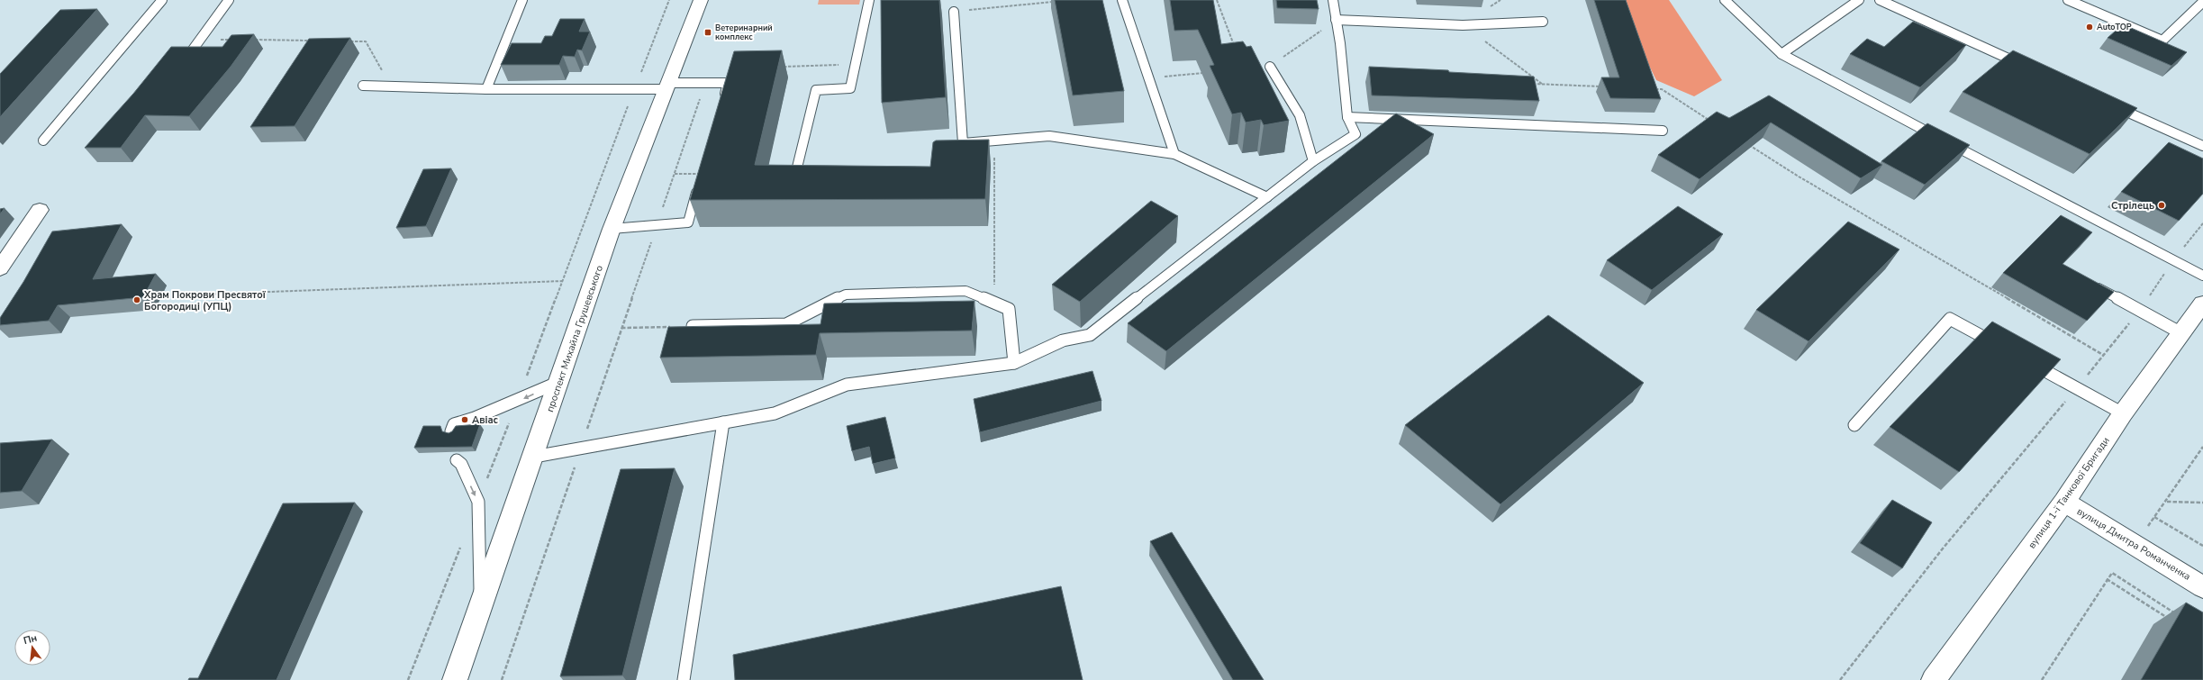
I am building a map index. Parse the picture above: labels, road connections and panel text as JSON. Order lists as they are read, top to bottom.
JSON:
{
  "streets": {
    "street": ["проспект Михайла Грушевського", "вулиця 1-ї Танкової Бригади", "вулиця Дмитра Романченка"]
  },
  "crossings": [
    ["вулиця 1-ї Танкової Бригади", "вулиця Дмитра Романченка"]
  ],
  "places": {
    "other": [
      "AutoTOP",
      "Стрілець",
      "Храм Покрови Пресвятої Богородиці (УПЦ)",
      "Авіас"
    ],
    "transit": ["Ветеринарний комплекс"]
  },
  "north": "top"
}
